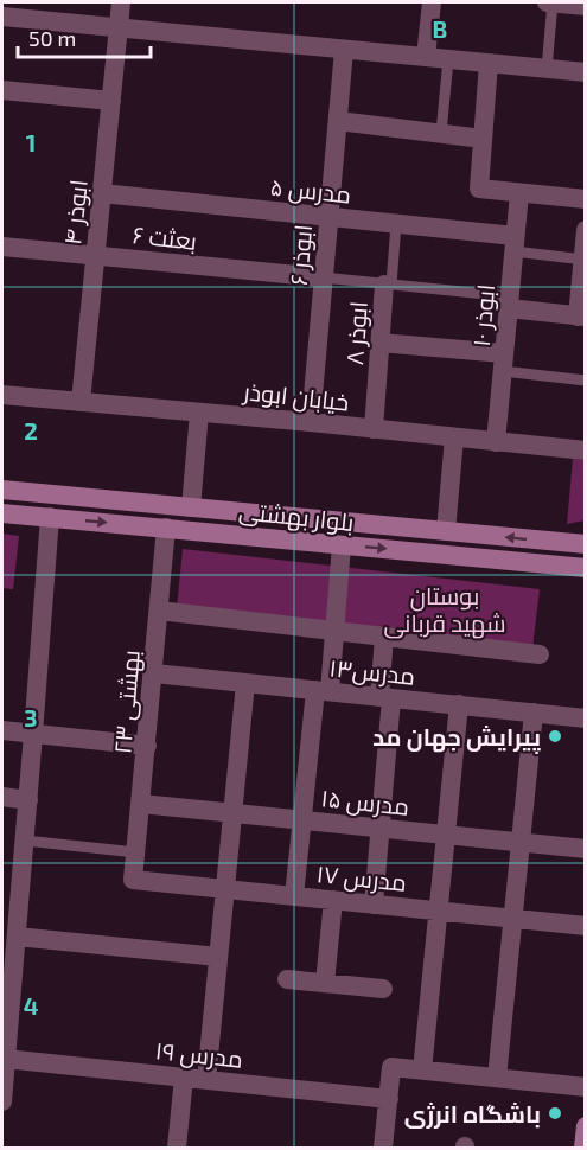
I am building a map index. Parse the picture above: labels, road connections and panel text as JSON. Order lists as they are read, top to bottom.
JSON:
{
  "streets": {
    "main road": ["بلوار بهشتی"],
    "street": [
      "مدرس ۵",
      "ابوذر ۴",
      "بعثت ۶",
      "ابوذر ۶",
      "ابوذر ۱۰",
      "ابوذر ۸",
      "خیابان ابوذر",
      "مدرس۱۳",
      "بهشتی ۲۳",
      "مدرس ۱۵",
      "مدرس ۱۷",
      "مدرس ۱۹"
    ]
  },
  "crossings": [
    ["مدرس ۵", "ابوذر ۴"],
    ["مدرس ۵", "ابوذر ۶"],
    ["مدرس ۵", "ابوذر ۱۰"],
    ["ابوذر ۴", "بعثت ۶"],
    ["ابوذر ۴", "خیابان ابوذر"],
    ["بعثت ۶", "ابوذر ۶"],
    ["ابوذر ۶", "خیابان ابوذر"],
    ["ابوذر ۱۰", "خیابان ابوذر"],
    ["ابوذر ۸", "خیابان ابوذر"],
    ["بلوار بهشتی", "بهشتی ۲۳"],
    ["مدرس۱۳", "بهشتی ۲۳"],
    ["بهشتی ۲۳", "مدرس ۱۵"],
    ["بهشتی ۲۳", "مدرس ۱۷"]
  ],
  "parks": ["بوستان شهید قربانی"],
  "places": ["پیرایش جهان مد", "باشگاه انرژی"],
  "scale_bar": "50 m",
  "grid": {
    "columns": ["B"],
    "rows": [
      "1",
      "2",
      "3",
      "4"
    ]
  }
}
